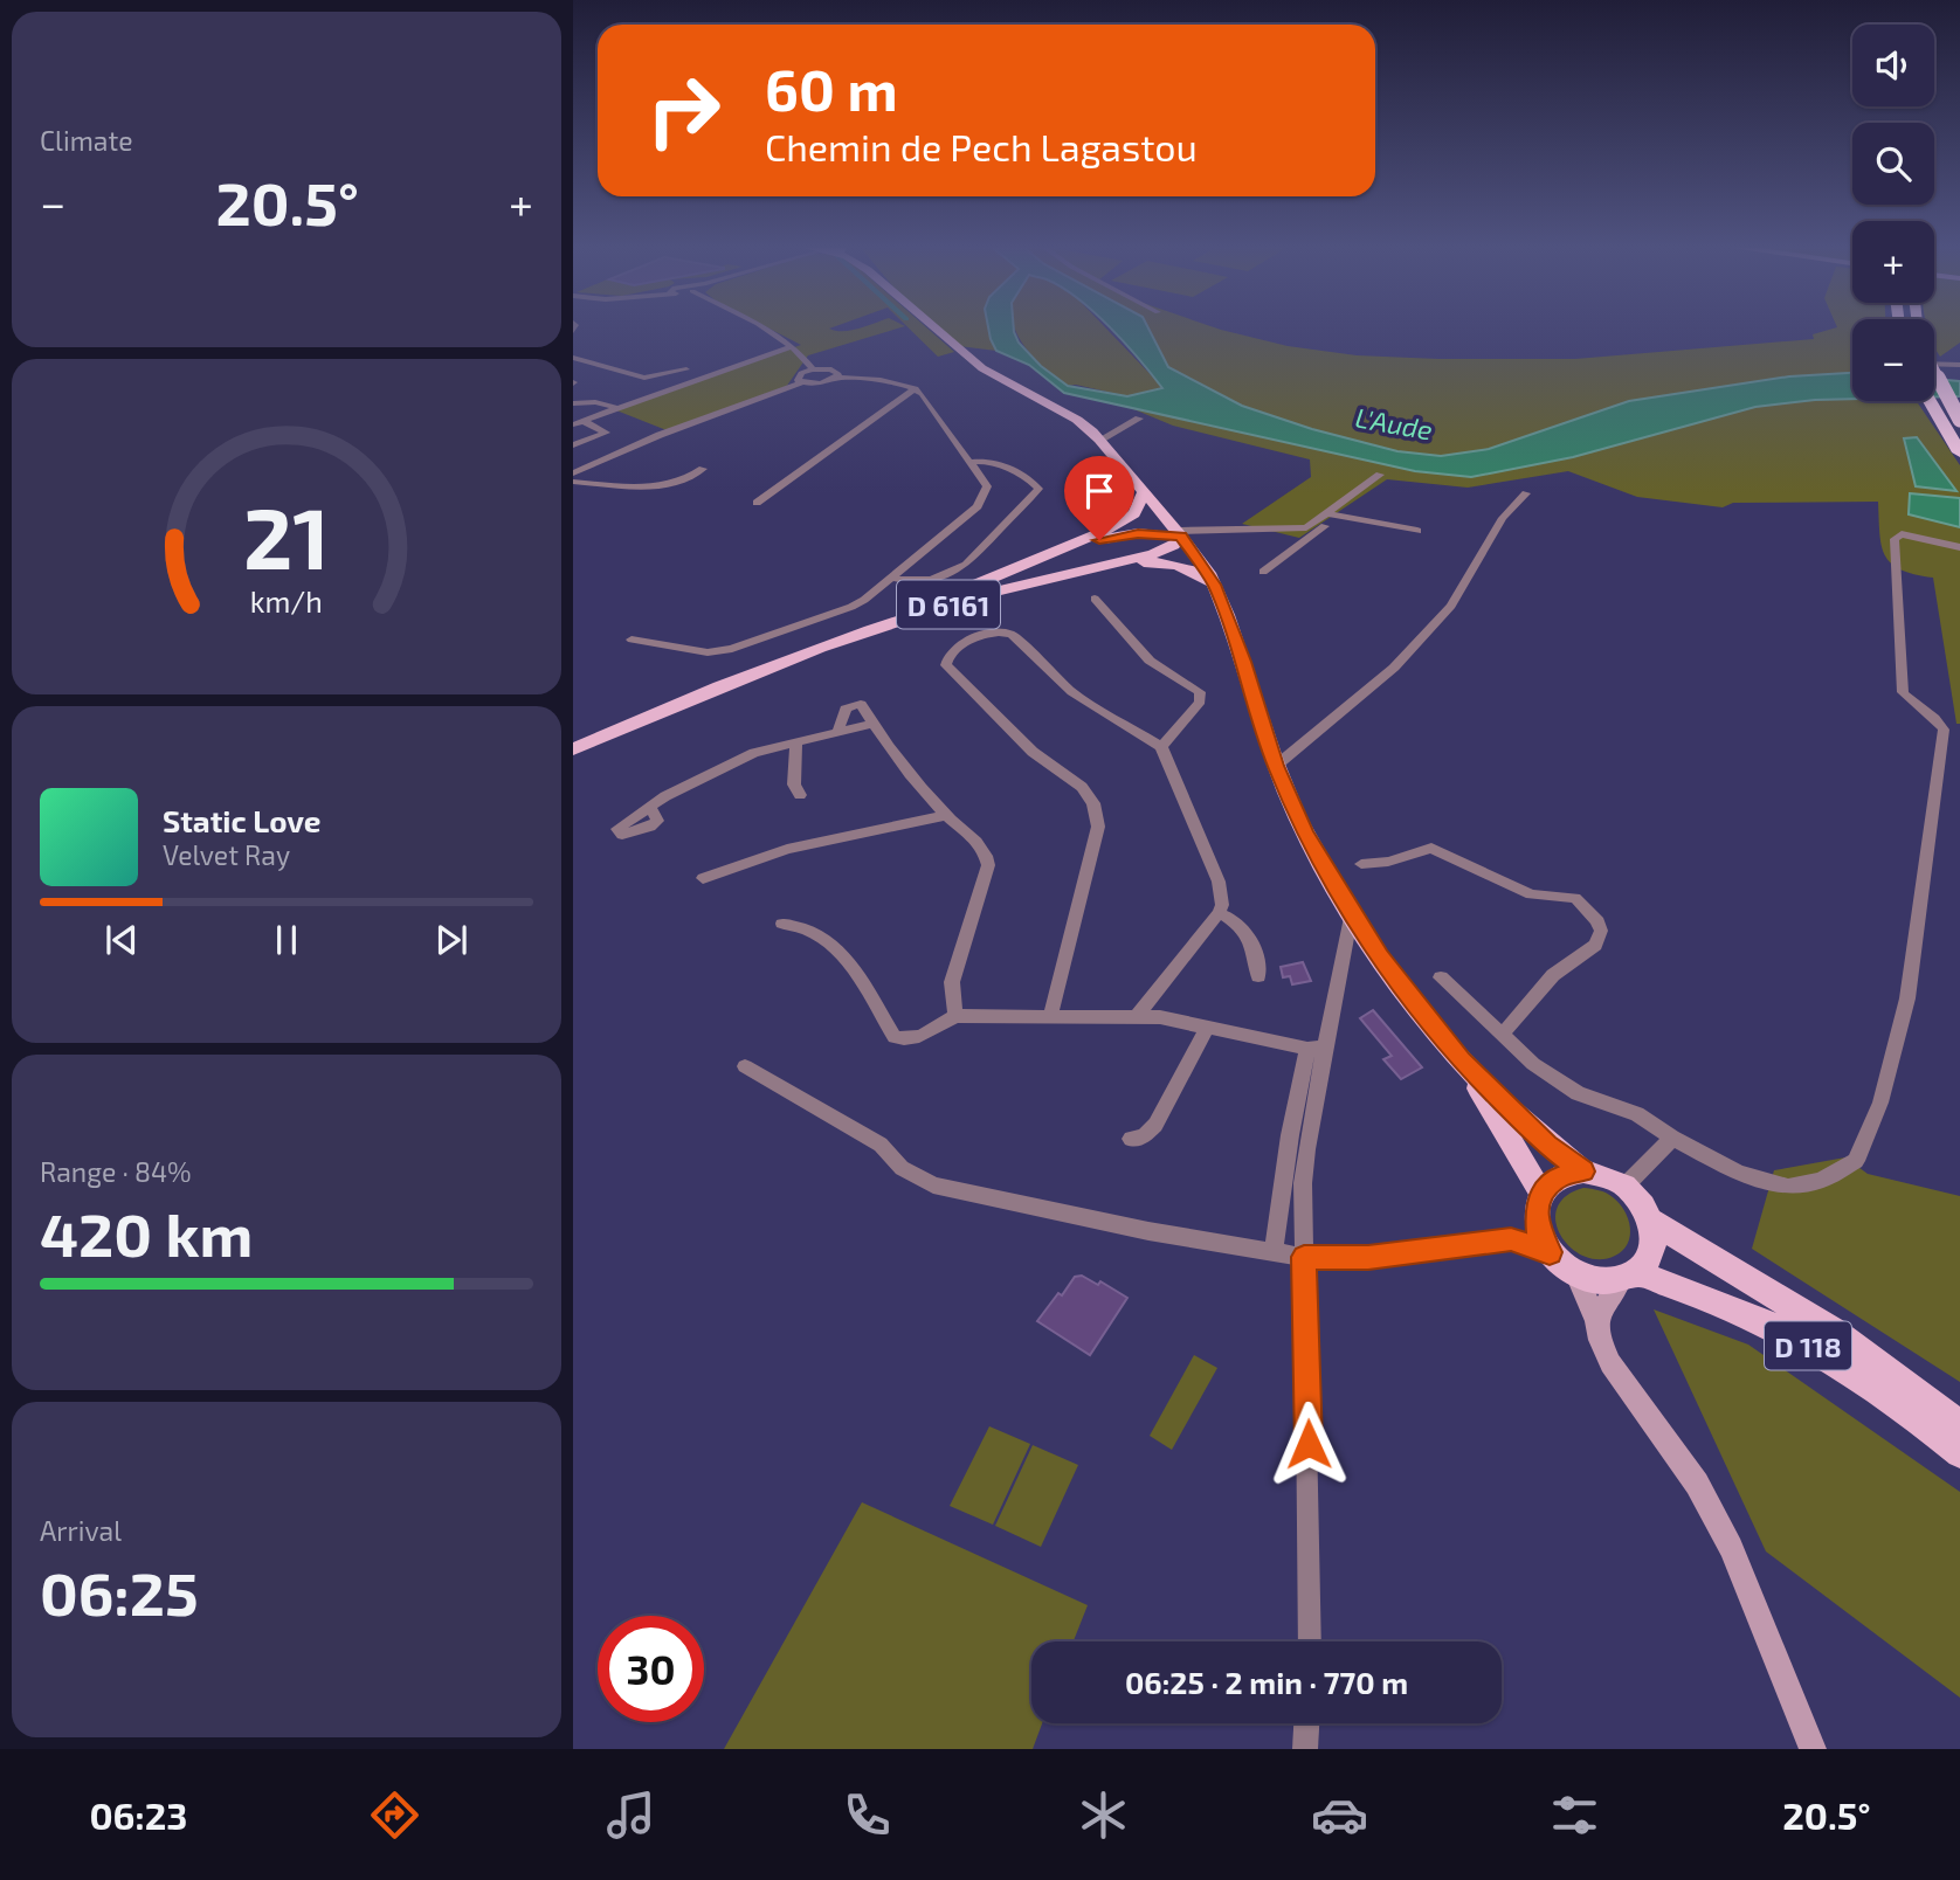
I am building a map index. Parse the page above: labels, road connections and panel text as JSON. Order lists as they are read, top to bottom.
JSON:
{
  "streets": {
    "main road": ["D 6161", "D 118"]
  },
  "water": ["L'Aude"],
  "page": {
    "tile": [
      "Climate",
      ["Range · 84%", "420 km"],
      ["Arrival", "06:25"]
    ],
    "map_buttons": ["+", "−"],
    "turn": ["60 m", "Chemin de Pech Lagastou"],
    "heat": ["−", "20.5°", "+"],
    "song": ["Static Love", "Velvet Ray"],
    "limit": "30",
    "trip": "06:25 · 2 min · 770 m",
    "tabs": ["06:23", "20.5°"],
    "gauge": ["21", "km/h"]
  }
}
